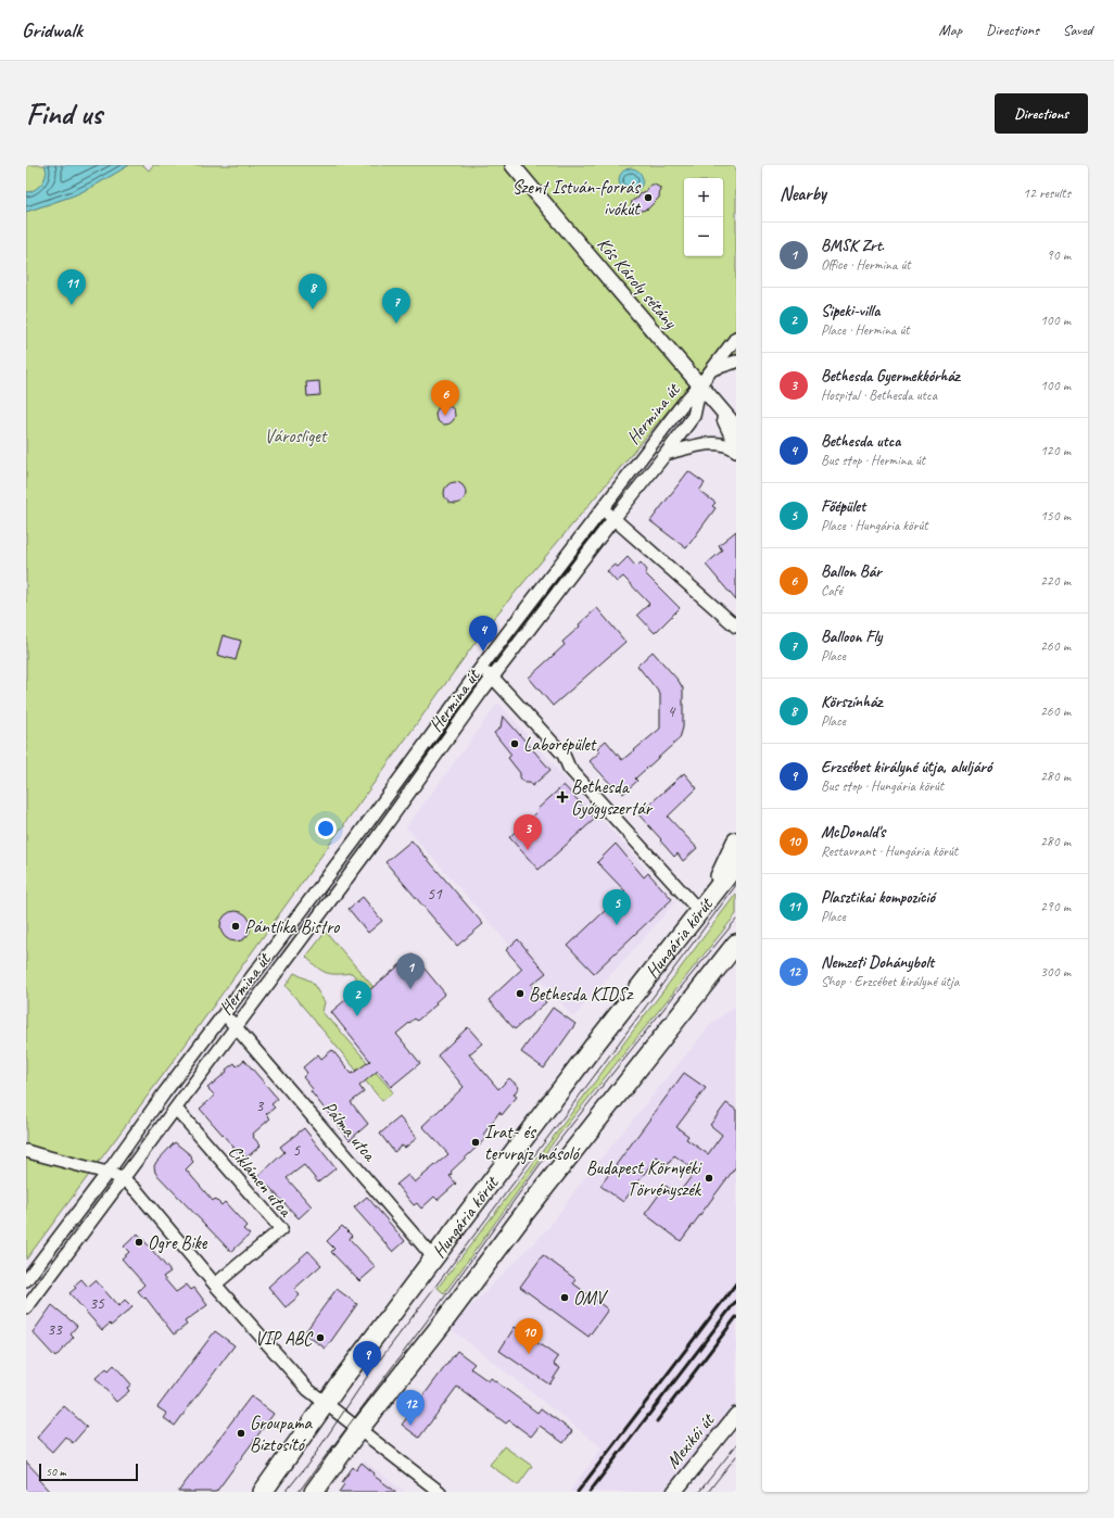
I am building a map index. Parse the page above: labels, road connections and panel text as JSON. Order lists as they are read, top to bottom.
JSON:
{
  "streets": {
    "main road": ["Hungária körút"],
    "street": [
      "Kós Károly sétány",
      "Hermina út",
      "Pálma utca",
      "Ciklámen utca",
      "Mexikói út"
    ]
  },
  "crossings": [
    ["Kós Károly sétány", "Hermina út"],
    ["Hermina út", "Pálma utca"],
    ["Hermina út", "Ciklámen utca"],
    ["Hungária körút", "Pálma utca"]
  ],
  "parks": ["Városliget"],
  "places": {
    "other": [
      "Szent István-forrás ivókút",
      "Laborépület",
      "Pántlika Bistro",
      "Bethesda KIDSz",
      "Irat- és tervrajz másoló",
      "Budapest Környéki Törvényszék",
      "Ogre Bike",
      "OMV",
      "VIP ABC",
      "Groupama Biztosító"
    ],
    "health": ["Bethesda Gyógyszertár"]
  },
  "house_numbers": [
    "4",
    "51",
    "3",
    "5",
    "35",
    "33"
  ],
  "scale_bar": "50 m",
  "page": {
    "header": "Gridwalk",
    "nav": ["Map", "Directions", "Saved"],
    "buttons": "Directions",
    "title": "Find us",
    "heading": ["Nearby", "12 results"],
    "map_buttons": ["+", "−"],
    "list": [
      {
        "mark": "1",
        "name": "BMSK Zrt.",
        "note": "Office · Hermina út",
        "value": "90 m"
      },
      {
        "mark": "2",
        "name": "Sipeki-villa",
        "note": "Place · Hermina út",
        "value": "100 m"
      },
      {
        "mark": "3",
        "name": "Bethesda Gyermekkórház",
        "note": "Hospital · Bethesda utca",
        "value": "100 m"
      },
      {
        "mark": "4",
        "name": "Bethesda utca",
        "note": "Bus stop · Hermina út",
        "value": "120 m"
      },
      {
        "mark": "5",
        "name": "Főépület",
        "note": "Place · Hungária körút",
        "value": "150 m"
      },
      {
        "mark": "6",
        "name": "Ballon Bár",
        "note": "Café",
        "value": "220 m"
      },
      {
        "mark": "7",
        "name": "Balloon Fly",
        "note": "Place",
        "value": "260 m"
      },
      {
        "mark": "8",
        "name": "Körszínház",
        "note": "Place",
        "value": "260 m"
      },
      {
        "mark": "9",
        "name": "Erzsébet királyné útja, aluljáró",
        "note": "Bus stop · Hungária körút",
        "value": "280 m"
      },
      {
        "mark": "10",
        "name": "McDonald's",
        "note": "Restaurant · Hungária körút",
        "value": "280 m"
      },
      {
        "mark": "11",
        "name": "Plasztikai kompozíció",
        "note": "Place",
        "value": "290 m"
      },
      {
        "mark": "12",
        "name": "Nemzeti Dohánybolt",
        "note": "Shop · Erzsébet királyné útja",
        "value": "300 m"
      }
    ],
    "pins": [
      "11",
      "8",
      "7",
      "6",
      "4",
      "3",
      "5",
      "1",
      "2",
      "10",
      "9",
      "12"
    ],
    "scale": "50 m"
  }
}
